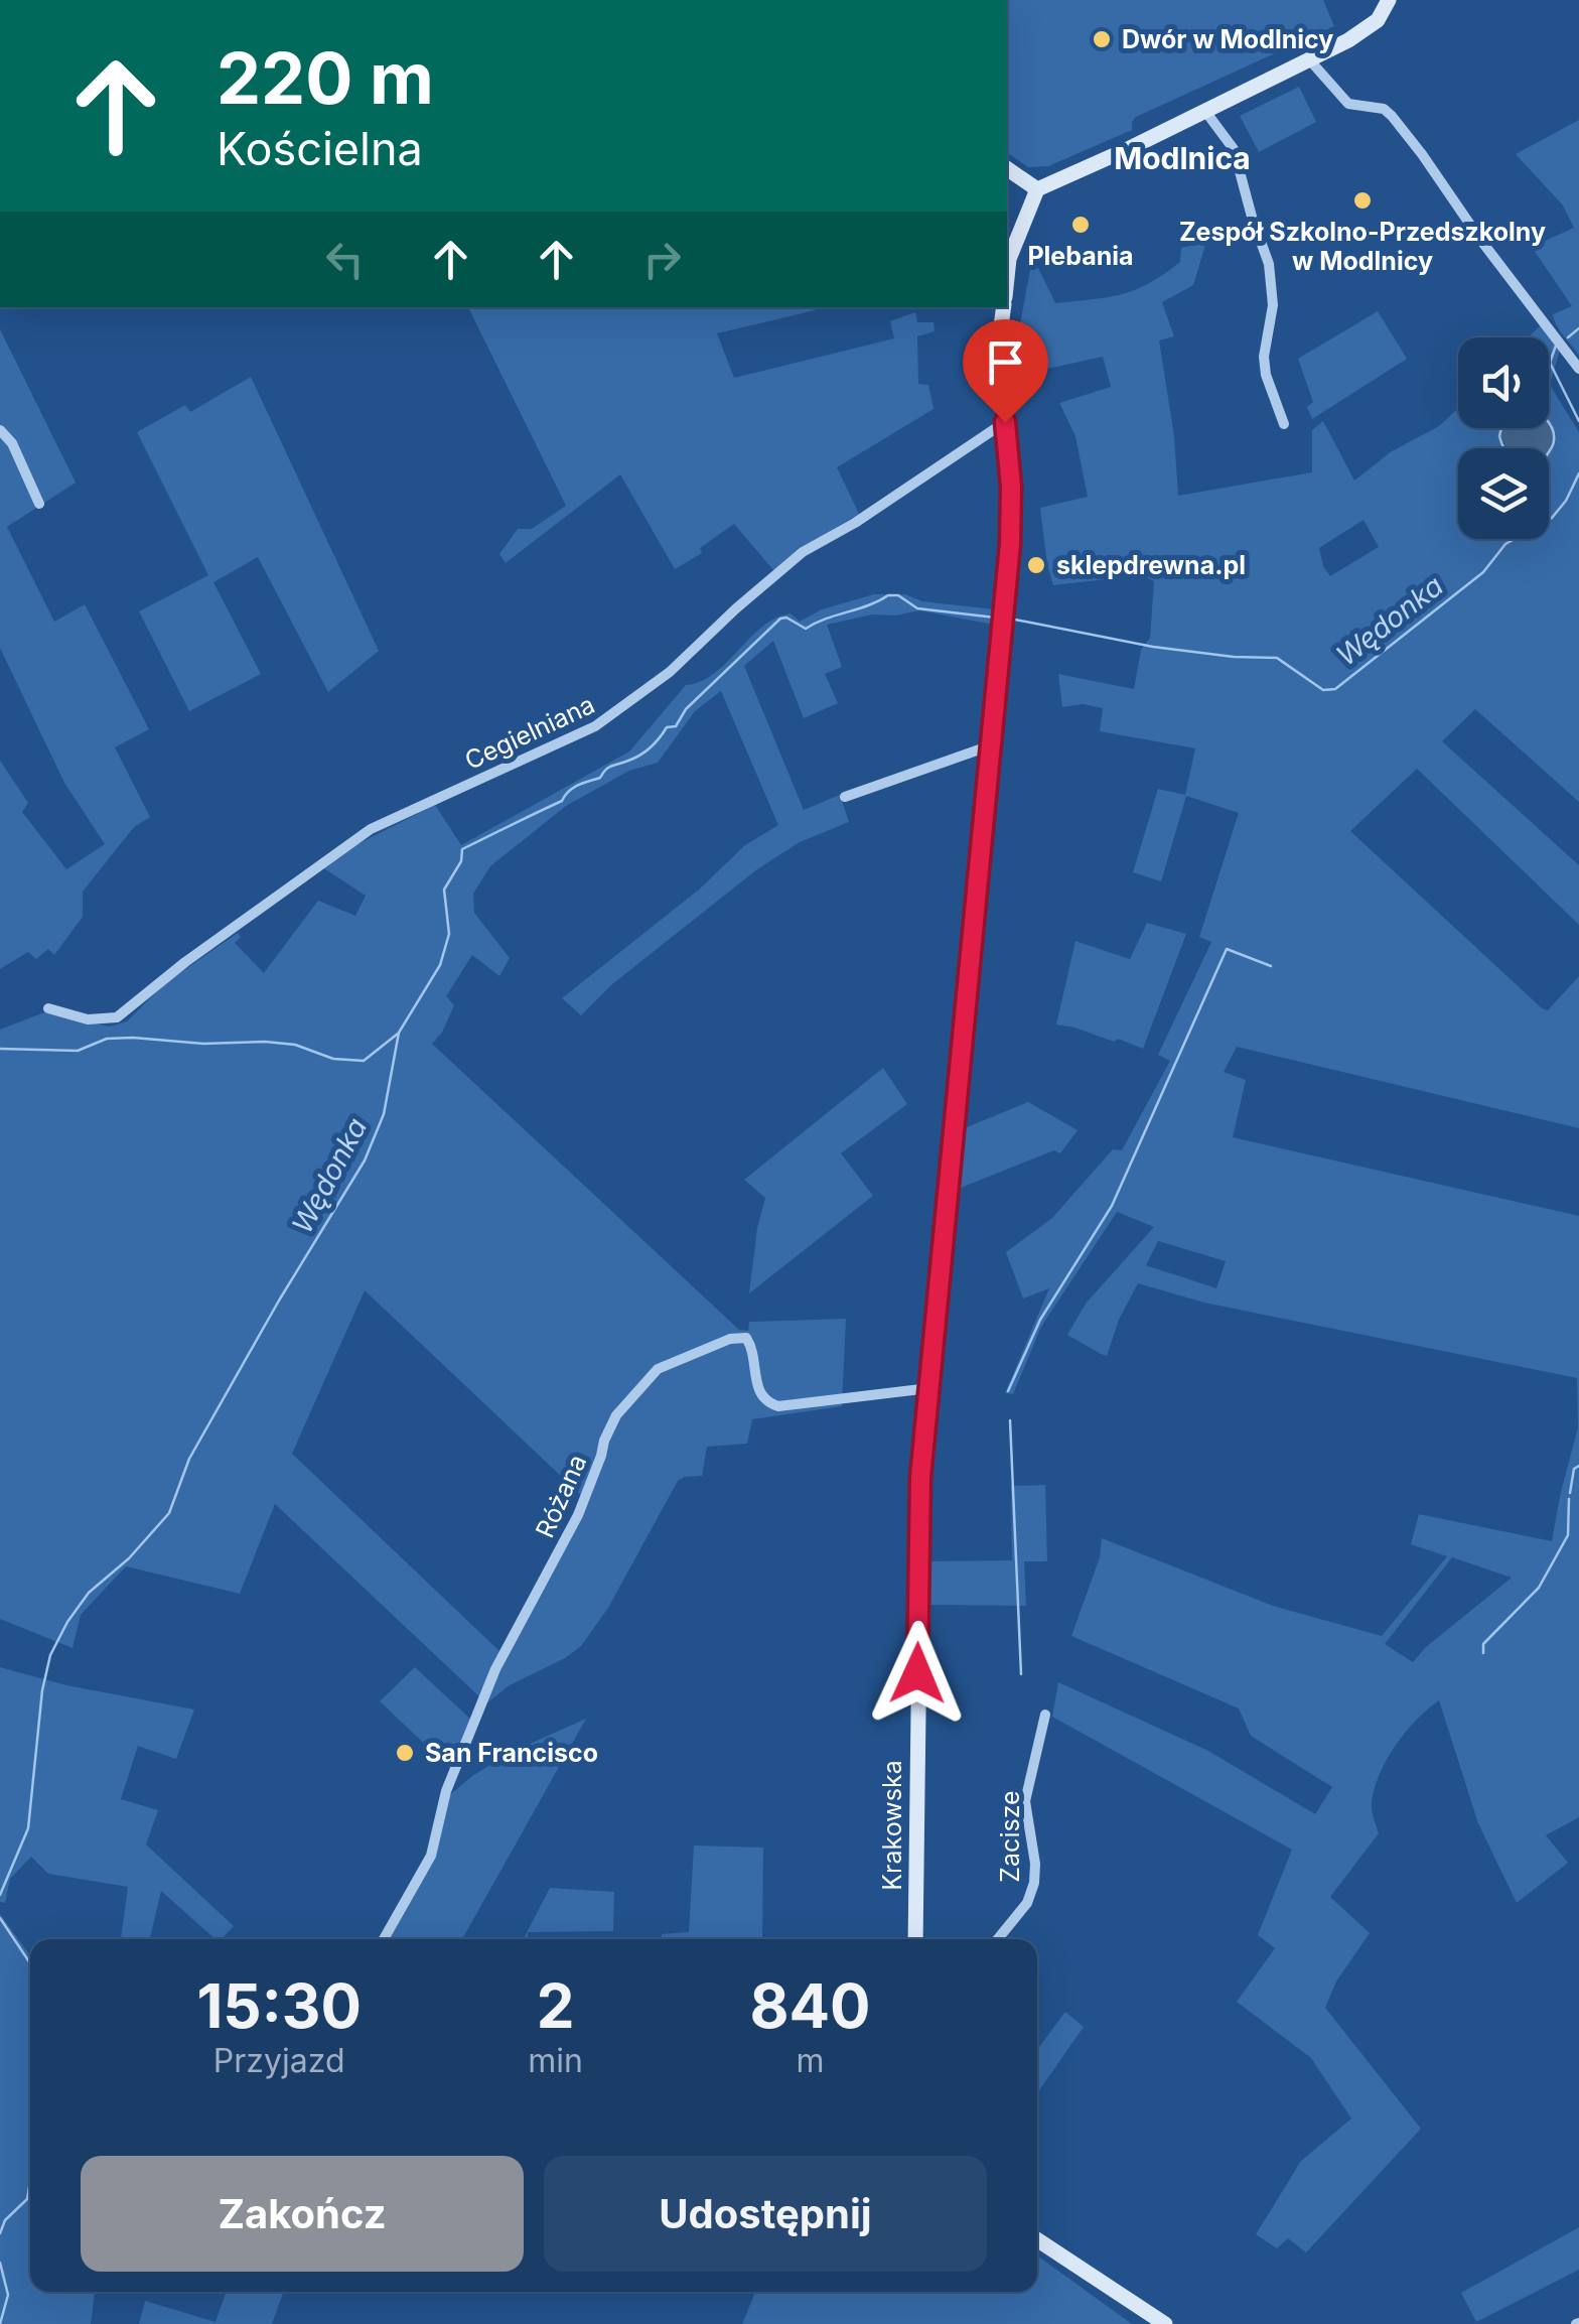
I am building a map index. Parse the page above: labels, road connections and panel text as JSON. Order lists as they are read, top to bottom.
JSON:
{
  "streets": {
    "street": [
      "Cegielniana",
      "Różana",
      "Krakowska",
      "Zacisze"
    ]
  },
  "crossings": [
    ["Cegielniana", "Krakowska"],
    ["Różana", "Krakowska"]
  ],
  "districts": ["Modlnica"],
  "water": ["Wędonka"],
  "places": [
    "Dwór w Modlnicy",
    "Zespół Szkolno-Przedszkolny w Modlnicy",
    "Plebania",
    "sklepdrewna.pl",
    "San Francisco"
  ],
  "page": {
    "turn": ["220 m", "Kościelna"],
    "eta": [
      "15:30",
      "Przyjazd",
      "2",
      "min",
      "840",
      "m"
    ],
    "buttons": ["Zakończ", "Udostępnij"]
  }
}
